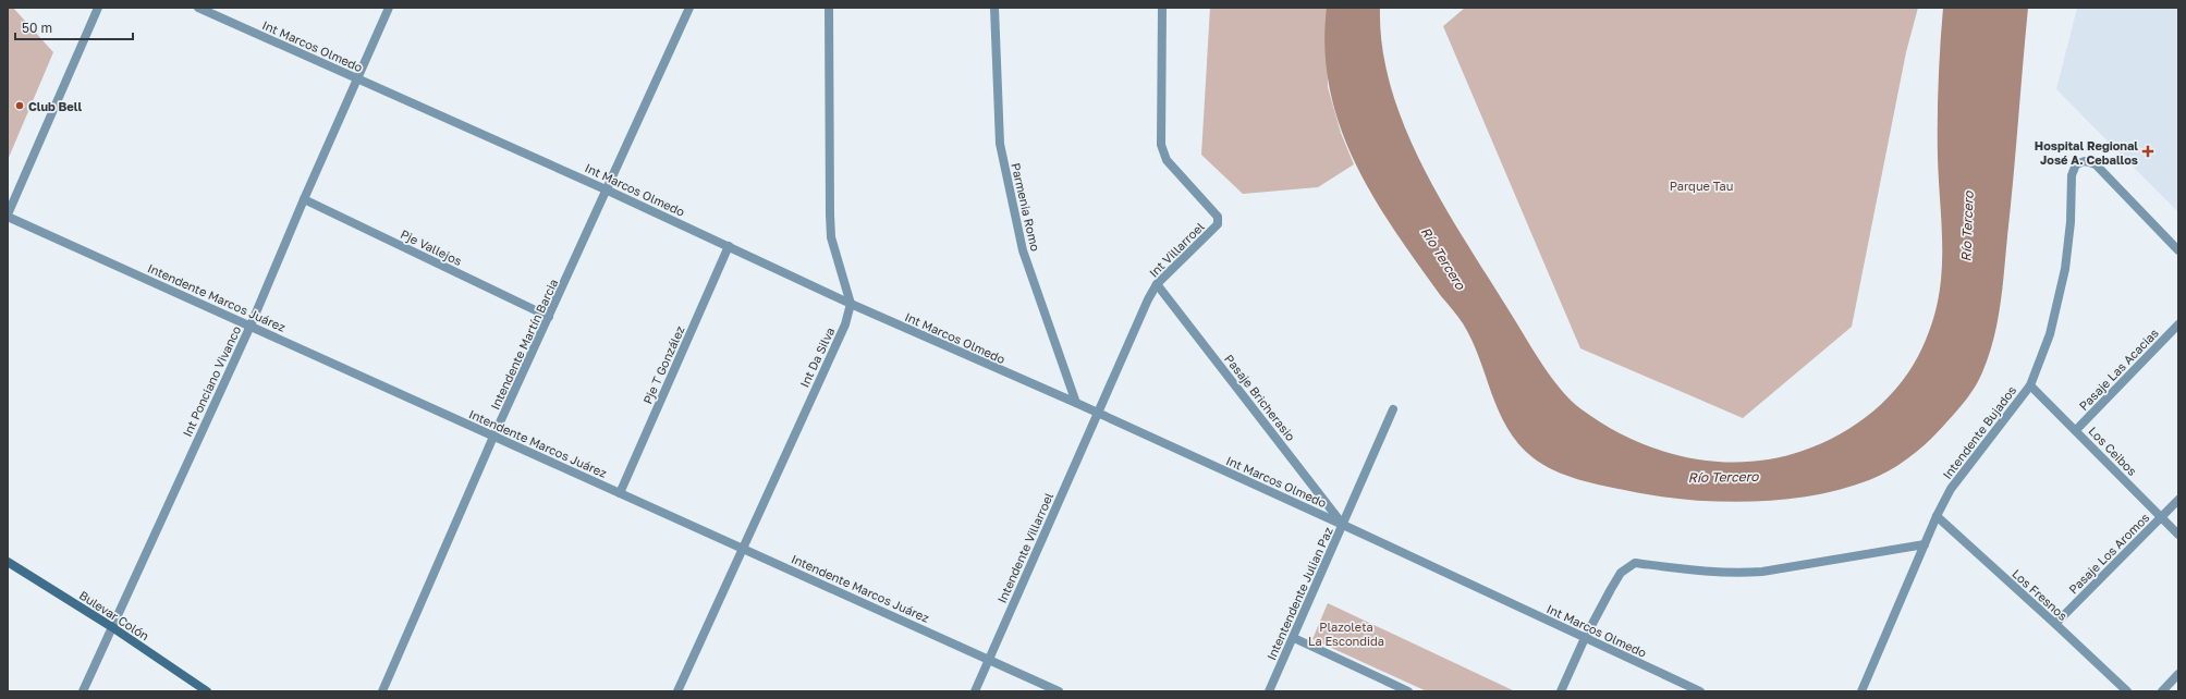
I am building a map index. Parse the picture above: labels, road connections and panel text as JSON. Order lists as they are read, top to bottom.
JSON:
{
  "streets": {
    "main road": ["Bulevar Colón"],
    "street": [
      "Int Marcos Olmedo",
      "Parmenia Romo",
      "Pje Vallejos",
      "Int Villarroel",
      "Intendente Marcos Juárez",
      "Intendente Martín Barcia",
      "Int Da Silva",
      "Pje T González",
      "Pasaje Las Acacias",
      "Int Ponciano Vivanco",
      "Pasaje Bricherasio",
      "Intendente Bujados",
      "Los Ceibos",
      "Intendente Villarroel",
      "Pasaje Los Aromos",
      "Intentendente Julian Paz",
      "Los Fresnos"
    ]
  },
  "crossings": [
    ["Int Marcos Olmedo", "Parmenia Romo"],
    ["Int Marcos Olmedo", "Int Villarroel"],
    ["Int Marcos Olmedo", "Intendente Martín Barcia"],
    ["Int Marcos Olmedo", "Int Da Silva"],
    ["Int Marcos Olmedo", "Pje T González"],
    ["Int Marcos Olmedo", "Int Ponciano Vivanco"],
    ["Int Marcos Olmedo", "Pasaje Bricherasio"],
    ["Int Marcos Olmedo", "Intendente Villarroel"],
    ["Int Marcos Olmedo", "Intentendente Julian Paz"],
    ["Pje Vallejos", "Intendente Martín Barcia"],
    ["Pje Vallejos", "Int Ponciano Vivanco"],
    ["Int Villarroel", "Pasaje Bricherasio"],
    ["Int Villarroel", "Intendente Villarroel"],
    ["Intendente Marcos Juárez", "Intendente Martín Barcia"],
    ["Intendente Marcos Juárez", "Int Da Silva"],
    ["Intendente Marcos Juárez", "Pje T González"],
    ["Intendente Marcos Juárez", "Int Ponciano Vivanco"],
    ["Intendente Marcos Juárez", "Intendente Villarroel"],
    ["Pasaje Las Acacias", "Los Ceibos"],
    ["Int Ponciano Vivanco", "Bulevar Colón"],
    ["Pasaje Bricherasio", "Intentendente Julian Paz"],
    ["Intendente Bujados", "Los Ceibos"],
    ["Intendente Bujados", "Los Fresnos"],
    ["Los Ceibos", "Pasaje Los Aromos"],
    ["Pasaje Los Aromos", "Los Fresnos"]
  ],
  "water": ["Río Tercero"],
  "parks": ["Parque Tau", "Plazoleta La Escondida"],
  "places": {
    "other": ["Club Bell"],
    "health": ["Hospital Regional José A. Ceballos"]
  },
  "scale_bar": "50 m"
}
